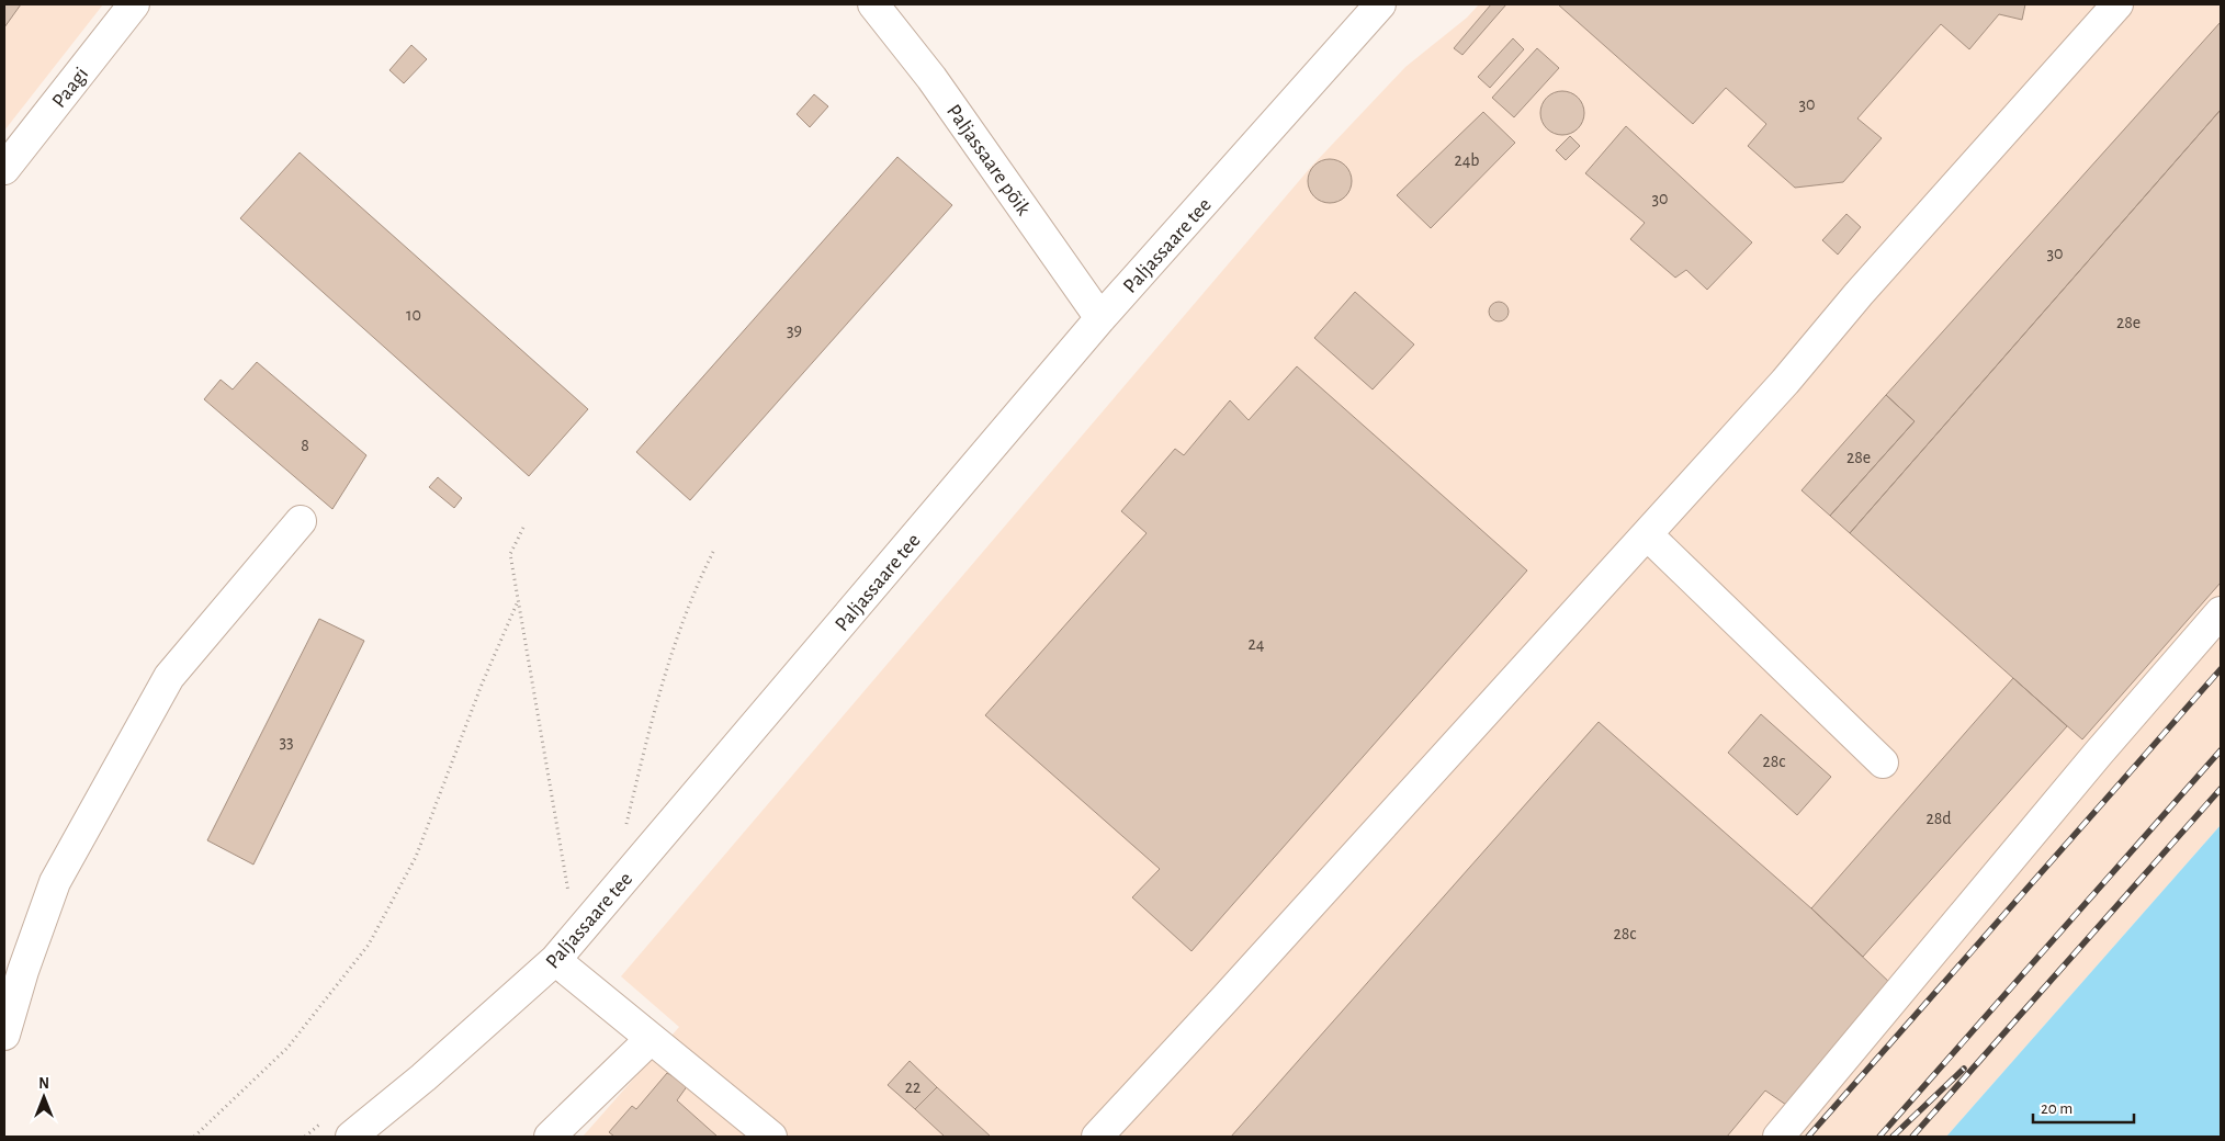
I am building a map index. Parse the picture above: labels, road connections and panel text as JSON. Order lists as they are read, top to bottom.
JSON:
{
  "streets": {
    "street": ["Paagi", "Paljassaare põik", "Paljassaare tee"]
  },
  "crossings": [
    ["Paljassaare põik", "Paljassaare tee"]
  ],
  "house_numbers": [
    "30",
    "24b",
    "30",
    "30",
    "10",
    "28e",
    "39",
    "8",
    "28e",
    "24",
    "33",
    "28c",
    "28d",
    "28c",
    "22"
  ],
  "scale_bar": "20 m",
  "north": "top"
}
